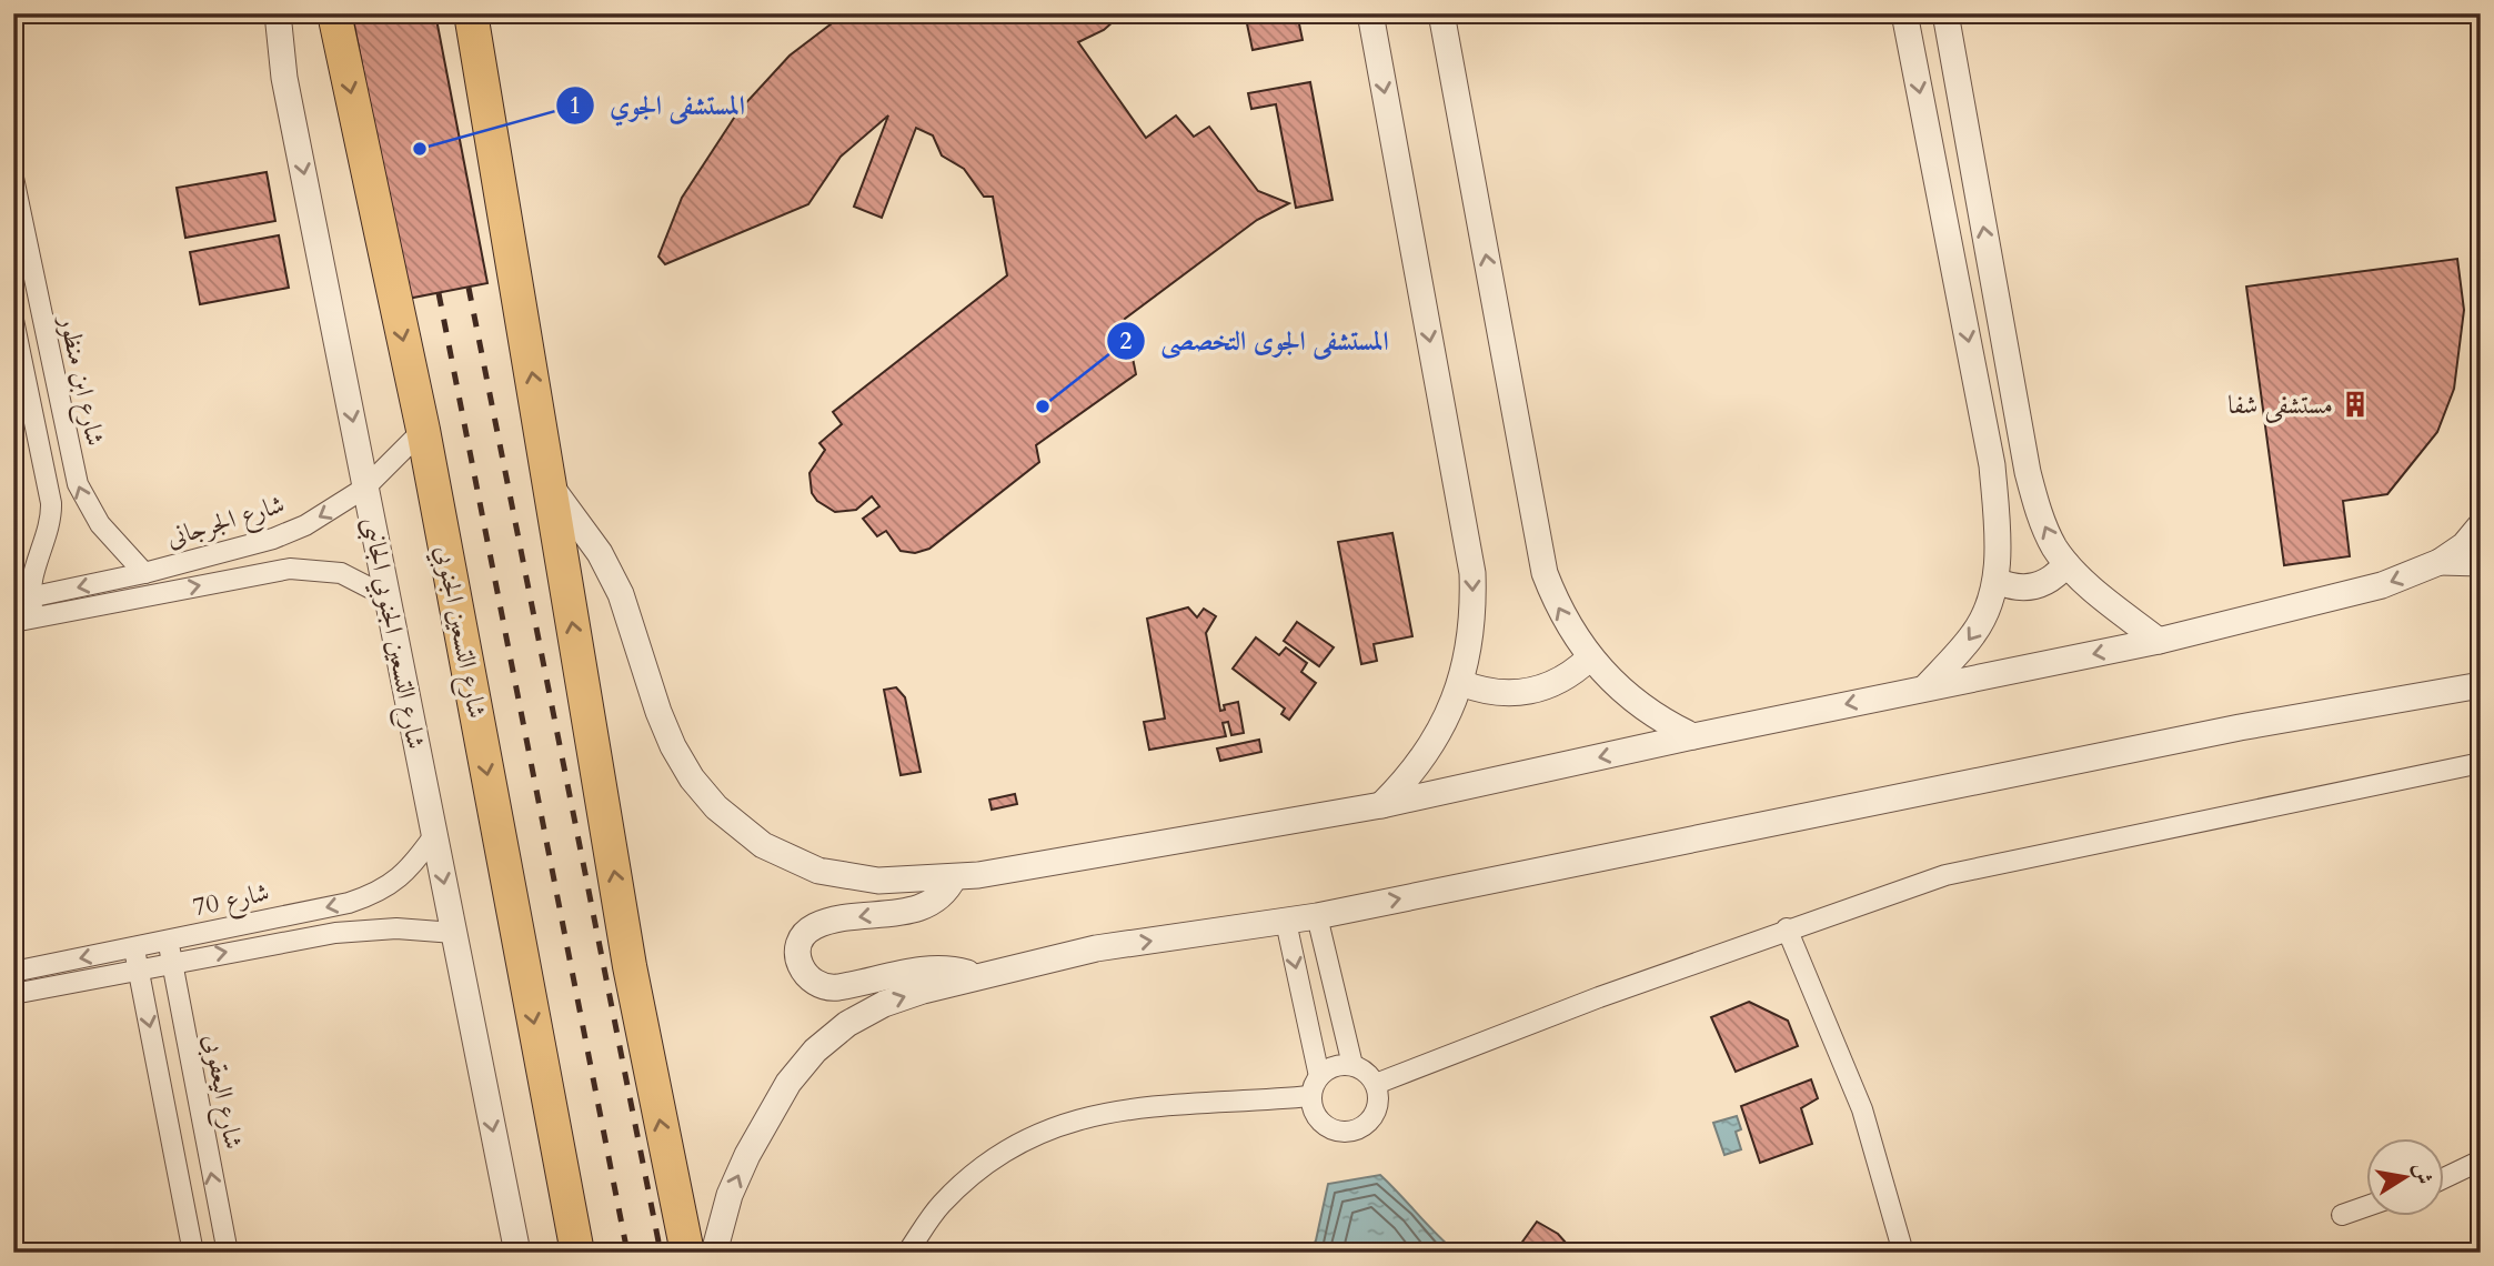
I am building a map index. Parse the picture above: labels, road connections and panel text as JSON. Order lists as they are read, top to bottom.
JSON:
{
  "streets": {
    "highway": ["شارع التسعين الجنوبي"],
    "street": [
      "شارع ابن منظور",
      "شارع الجرجانى",
      "شارع التسعين الجنوبي الجانبى",
      "شارع 70",
      "شارع اليعقوبى"
    ]
  },
  "crossings": [
    ["شارع ابن منظور", "شارع الجرجانى"],
    ["شارع الجرجانى", "شارع التسعين الجنوبي"],
    ["شارع الجرجانى", "شارع التسعين الجنوبي الجانبى"],
    ["شارع التسعين الجنوبي الجانبى", "شارع 70"],
    ["شارع 70", "شارع اليعقوبى"]
  ],
  "one_way": ["شارع التسعين الجنوبي الجانبى"],
  "places": {
    "other": ["المستشفى الجوي", "المستشفى الجوى التخصصى"],
    "building": ["مستشفى شفا"]
  },
  "north": "right"
}
